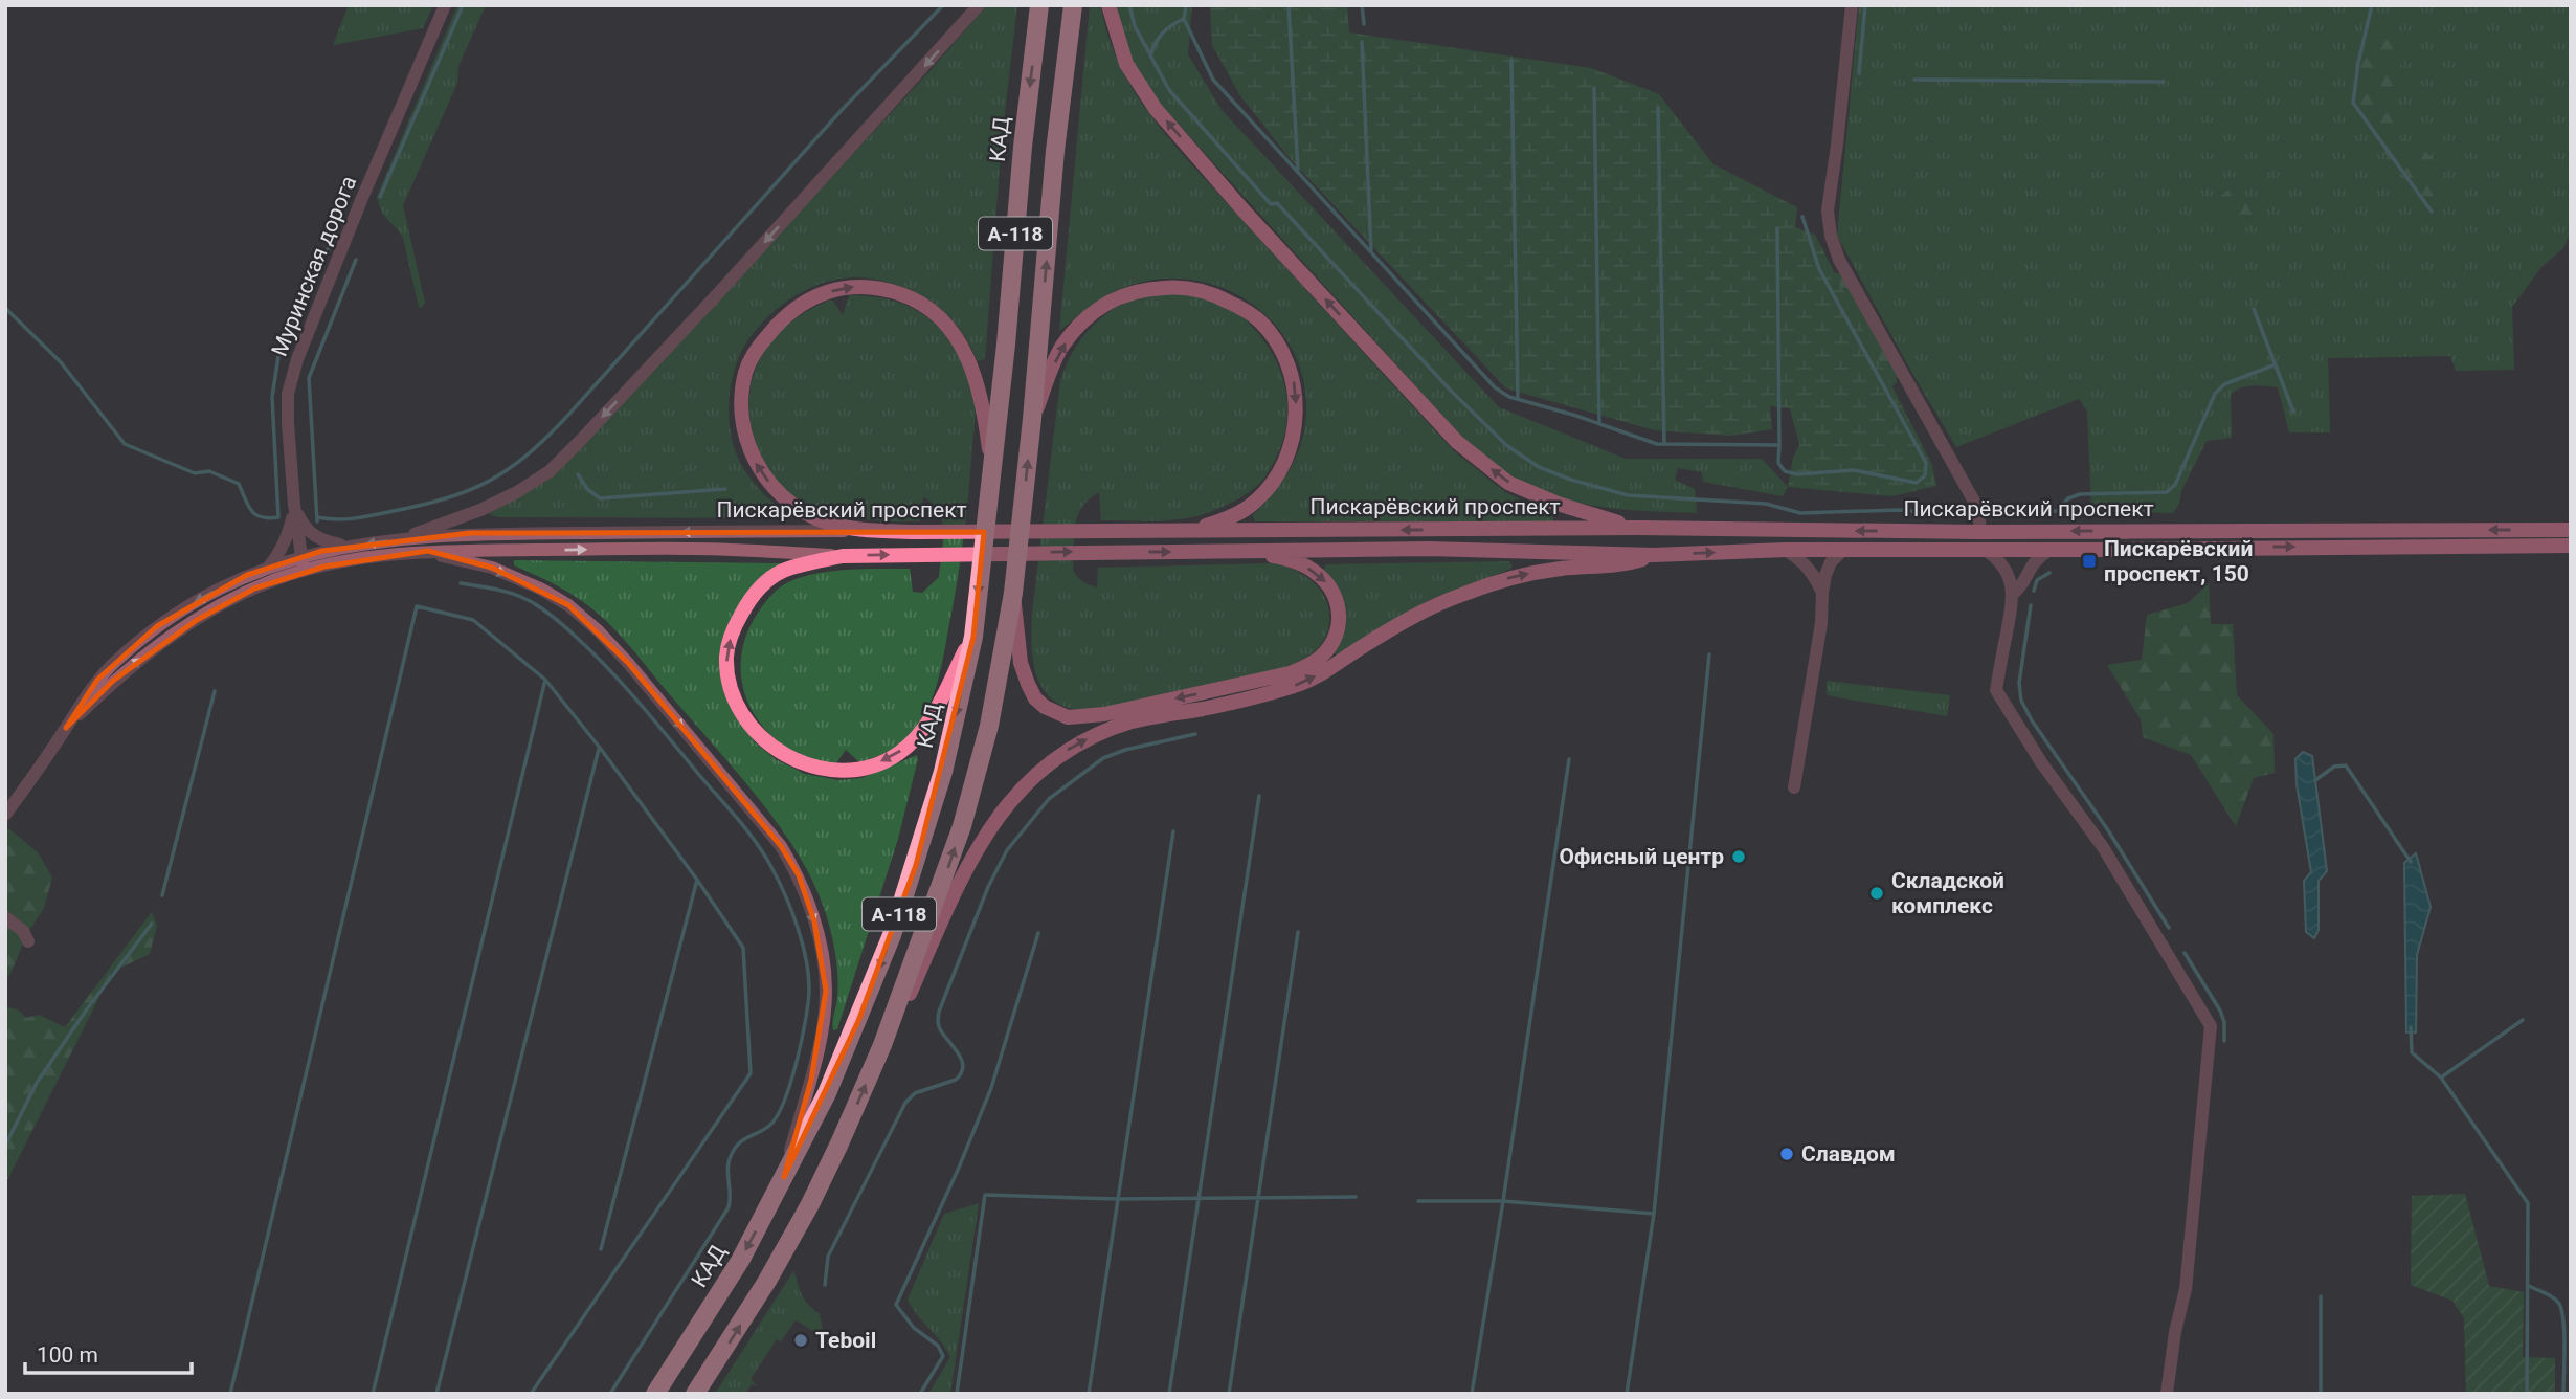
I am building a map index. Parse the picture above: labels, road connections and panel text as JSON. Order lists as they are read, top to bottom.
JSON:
{
  "streets": {
    "highway": ["КАД", "А-118"],
    "main road": ["Пискарёвский проспект"],
    "street": ["Муринская дорога"]
  },
  "crossings": [
    ["Муринская дорога", "Пискарёвский проспект"]
  ],
  "places": {
    "transit": ["Пискарёвский проспект, 150"],
    "other": [
      "Офисный центр",
      "Складской комплекс",
      "Славдом",
      "Teboil"
    ]
  },
  "scale_bar": "100 m"
}
